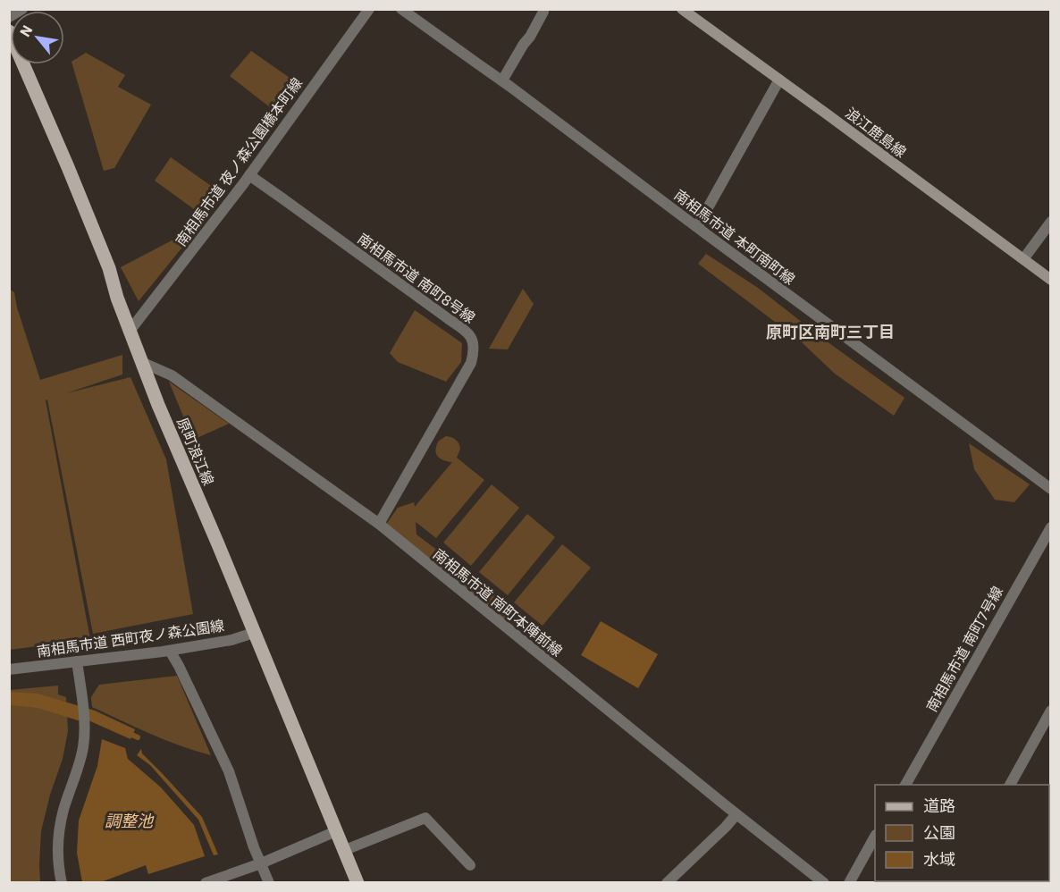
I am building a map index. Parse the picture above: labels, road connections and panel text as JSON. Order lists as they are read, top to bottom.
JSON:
{
  "streets": {
    "main road": ["浪江鹿島線", "原町浪江線"],
    "street": [
      "南相馬市道 夜ノ森公園橋本町線",
      "南相馬市道 本町南町線",
      "南相馬市道 南町8号線",
      "南相馬市道 南町本陣前線",
      "南相馬市道 西町夜ノ森公園線",
      "南相馬市道 南町7号線"
    ]
  },
  "crossings": [
    ["南相馬市道 夜ノ森公園橋本町線", "南相馬市道 南町8号線"],
    ["南相馬市道 夜ノ森公園橋本町線", "原町浪江線"],
    ["南相馬市道 南町8号線", "南相馬市道 南町本陣前線"],
    ["原町浪江線", "南相馬市道 南町本陣前線"],
    ["原町浪江線", "南相馬市道 西町夜ノ森公園線"]
  ],
  "districts": ["原町区南町三丁目"],
  "water": ["調整池"],
  "legend": ["道路", "公園", "水域"],
  "north": "top left"
}
